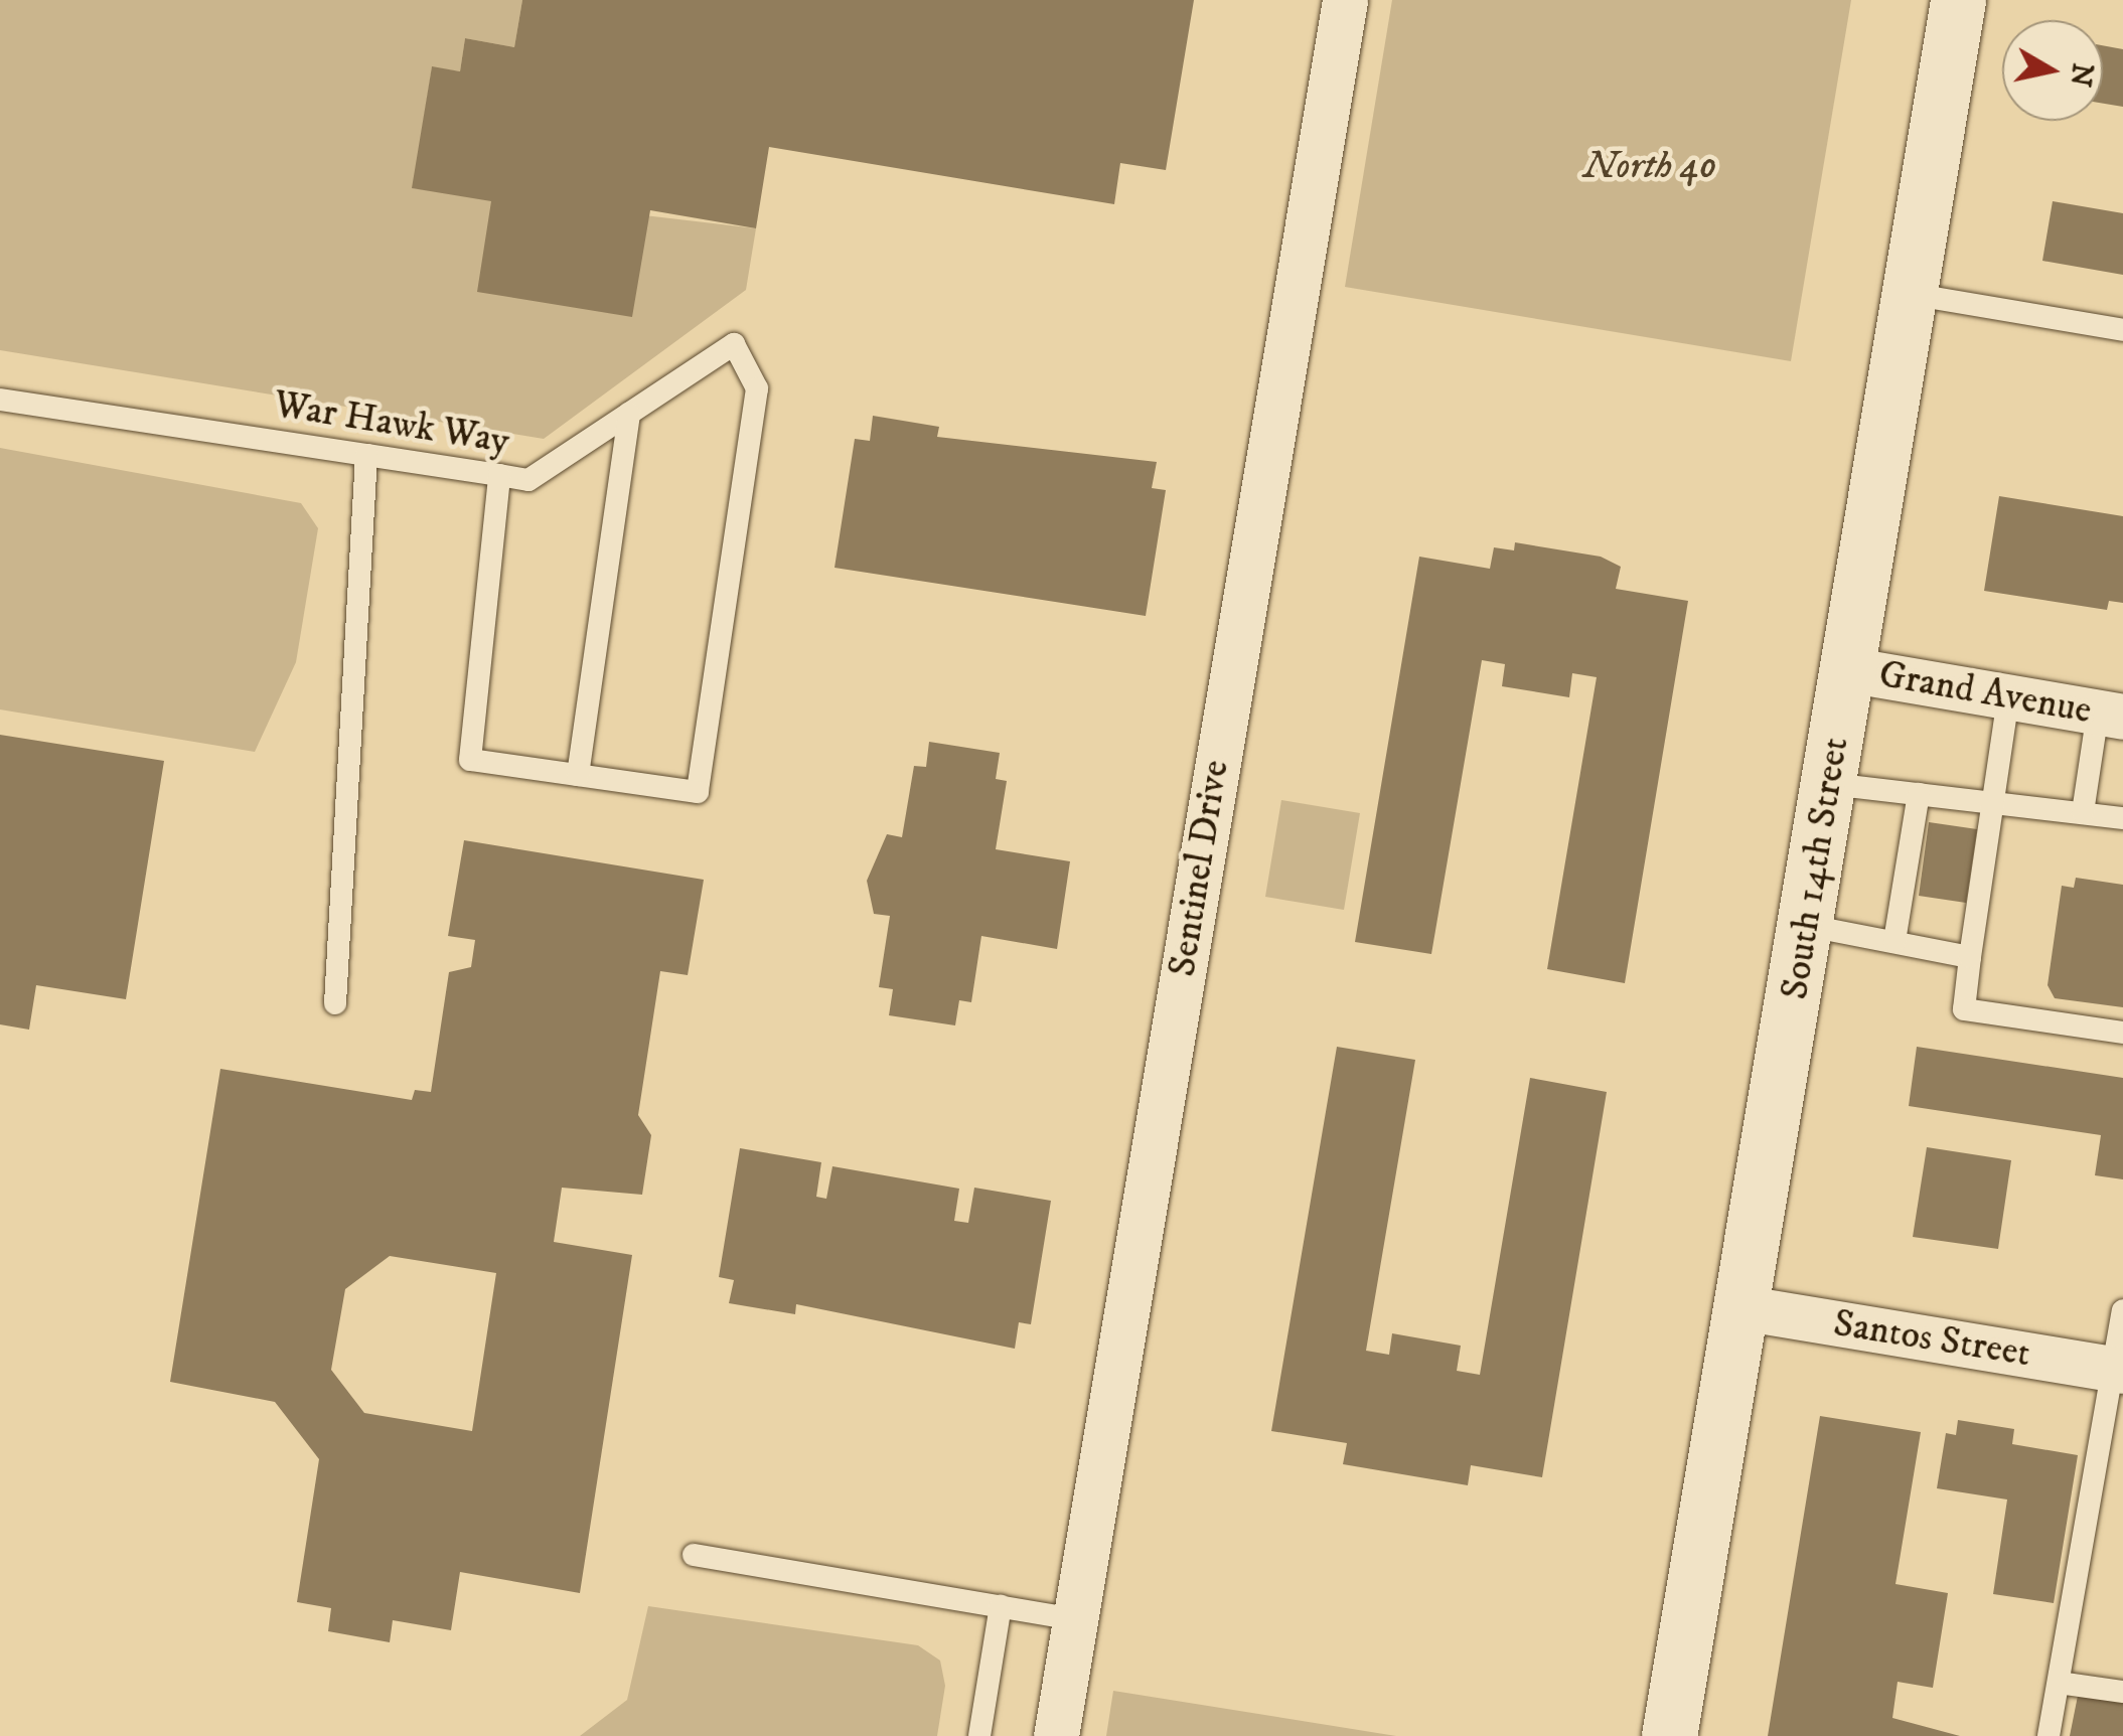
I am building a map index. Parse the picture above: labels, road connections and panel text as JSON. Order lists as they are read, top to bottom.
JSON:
{
  "streets": {
    "main road": ["South 14th Street"],
    "street": ["Grand Avenue", "Sentinel Drive", "Santos Street"],
    "lane": ["War Hawk Way"]
  },
  "crossings": [
    ["Grand Avenue", "South 14th Street"],
    ["South 14th Street", "Santos Street"]
  ],
  "parks": ["North 40"],
  "north": "right"
}
